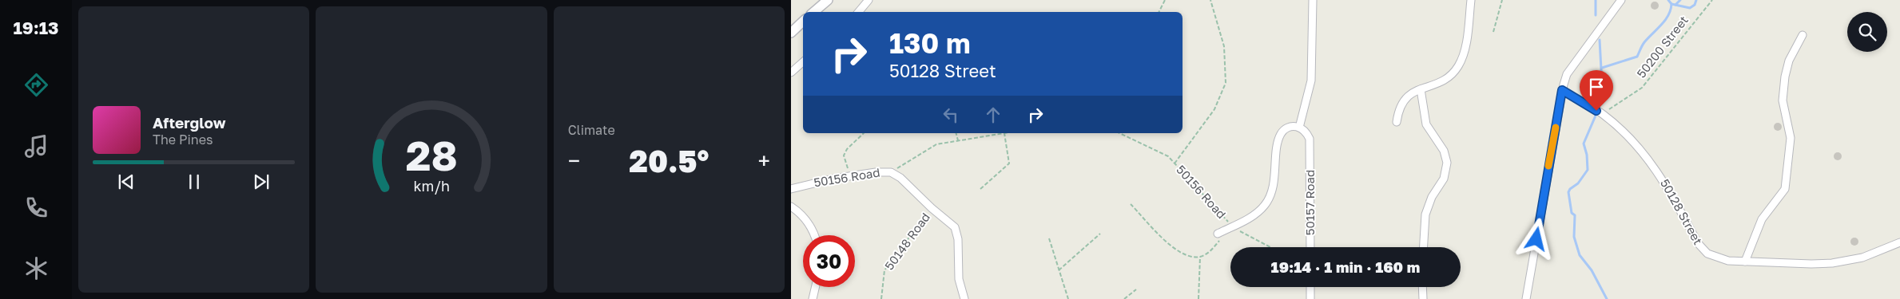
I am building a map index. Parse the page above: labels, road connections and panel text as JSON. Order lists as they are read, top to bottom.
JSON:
{
  "streets": {
    "street": [
      "50156 Road",
      "50157 Road",
      "50128 Street",
      "50148 Road"
    ],
    "path": ["50200 Street"]
  },
  "crossings": [
    ["50200 Street", "50128 Street"],
    ["50156 Road", "50148 Road"]
  ],
  "page": {
    "tabs": "19:13",
    "tile": "Climate",
    "turn": ["130 m", "50128 Street"],
    "song": ["Afterglow", "The Pines"],
    "heat": ["−", "20.5°", "+"],
    "limit": "30",
    "trip": "19:14 · 1 min · 160 m",
    "gauge": ["28", "km/h"]
  }
}
